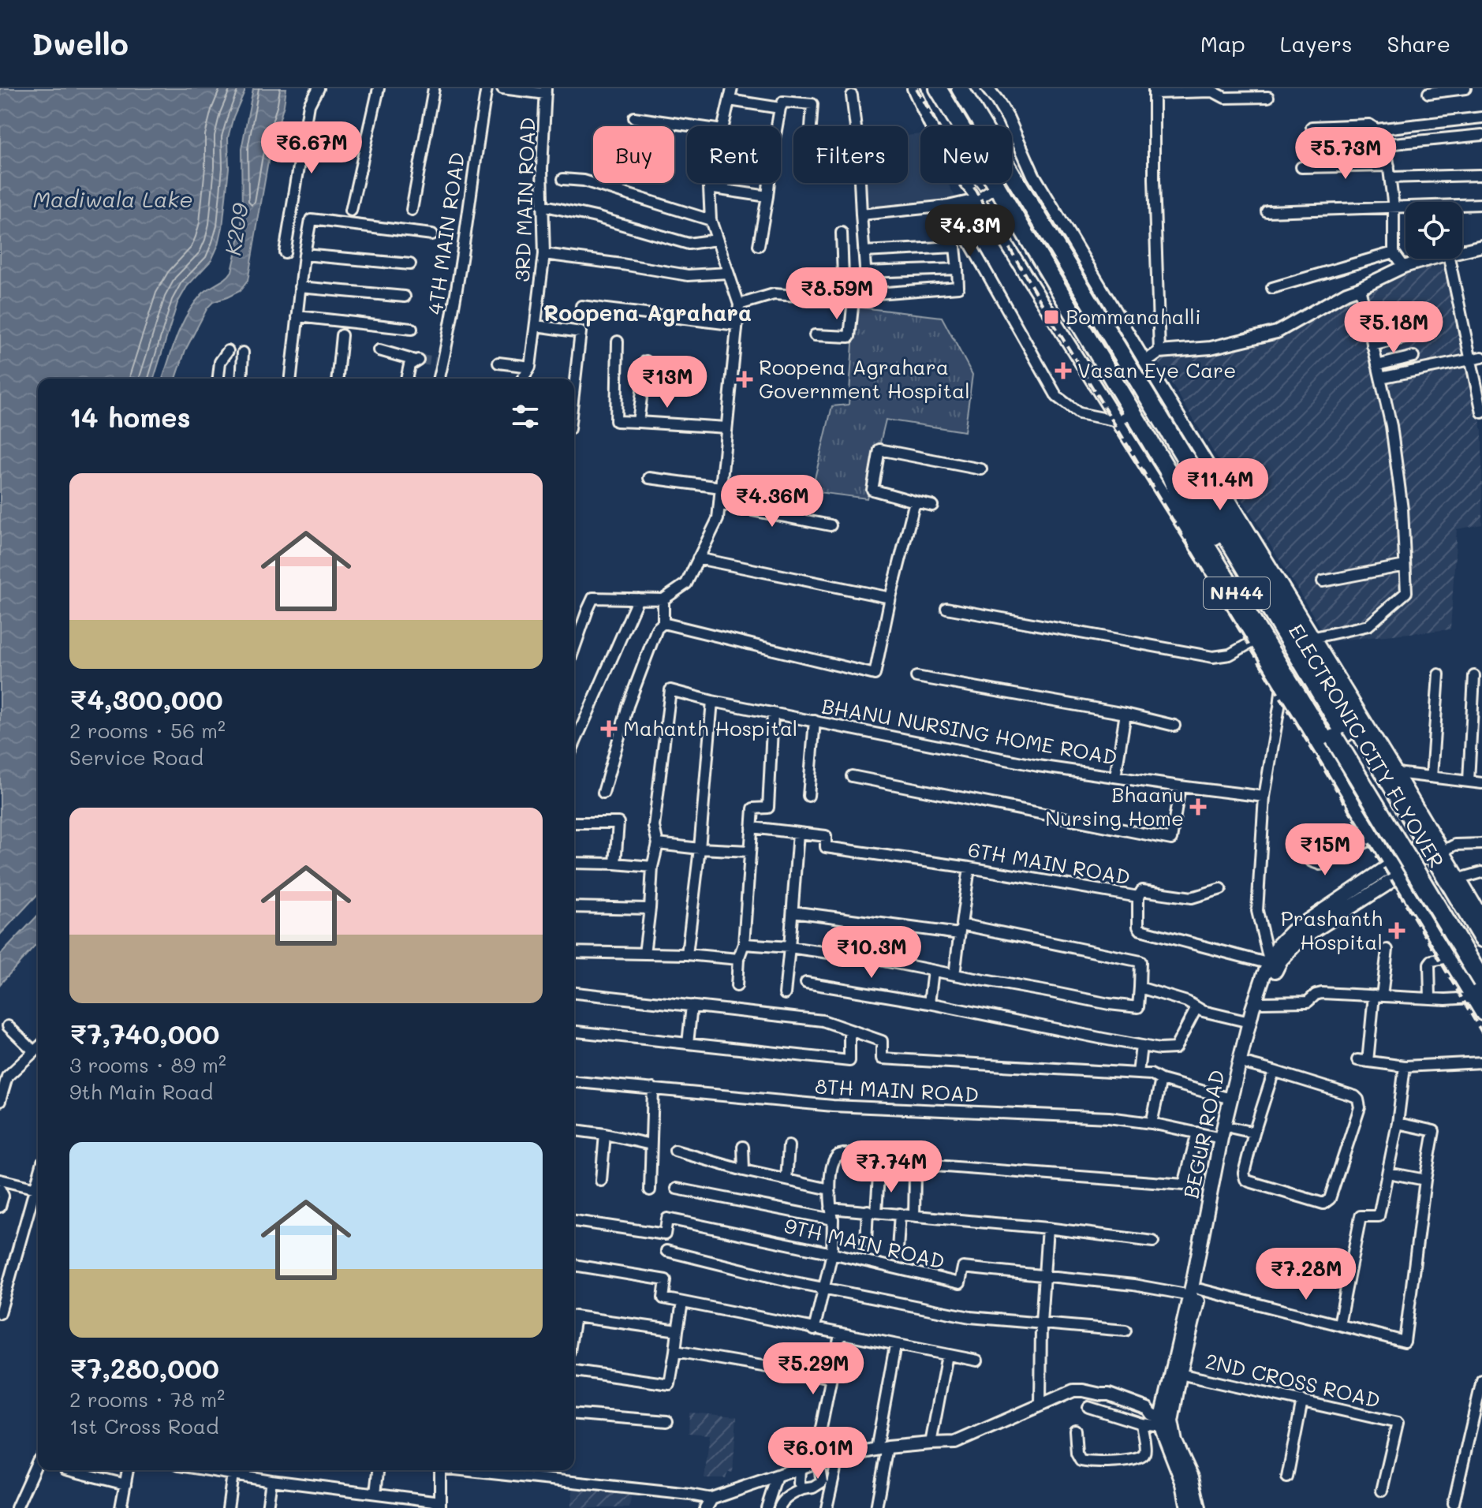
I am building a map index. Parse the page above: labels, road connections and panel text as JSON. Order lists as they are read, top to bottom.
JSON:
{
  "streets": {
    "highway": ["NH44", "ELECTRONIC CITY FLYOVER"],
    "main road": ["BEGUR ROAD"],
    "street": [
      "3RD MAIN ROAD",
      "4TH MAIN ROAD",
      "BHANU NURSING HOME ROAD",
      "6TH MAIN ROAD",
      "8TH MAIN ROAD",
      "9TH MAIN ROAD",
      "2ND CROSS ROAD"
    ]
  },
  "crossings": [
    ["NH44", "ELECTRONIC CITY FLYOVER"],
    ["NH44", "BEGUR ROAD"],
    ["6TH MAIN ROAD", "BEGUR ROAD"],
    ["8TH MAIN ROAD", "BEGUR ROAD"],
    ["BEGUR ROAD", "9TH MAIN ROAD"],
    ["BEGUR ROAD", "2ND CROSS ROAD"]
  ],
  "districts": ["Roopena Agrahara"],
  "water": ["Madiwala Lake", "K209"],
  "places": {
    "transit": ["Bommanahalli"],
    "health": [
      "Vasan Eye Care",
      "Roopena Agrahara Government Hospital",
      "Mahanth Hospital",
      "Bhaanu Nursing Home",
      "Prashanth Hospital"
    ]
  },
  "page": {
    "header": "Dwello",
    "nav": ["Map", "Layers", "Share"],
    "price": [
      "₹6.67M",
      "₹5.73M",
      "₹4.3M",
      "₹8.59M",
      "₹5.18M",
      "₹13M",
      "₹11.4M",
      "₹4.36M",
      "₹15M",
      "₹10.3M",
      "₹7.74M",
      "₹7.28M",
      "₹5.29M",
      "₹6.01M"
    ],
    "chip": [
      "Buy",
      "Rent",
      "Filters",
      "New"
    ],
    "heading": "14 homes",
    "list": [
      {
        "name": "₹4,300,000",
        "note": "2 rooms · 56 m² · Service Road"
      },
      {
        "name": "₹7,740,000",
        "note": "3 rooms · 89 m² · 9th Main Road"
      },
      {
        "name": "₹7,280,000",
        "note": "2 rooms · 78 m² · 1st Cross Road"
      }
    ]
  }
}
